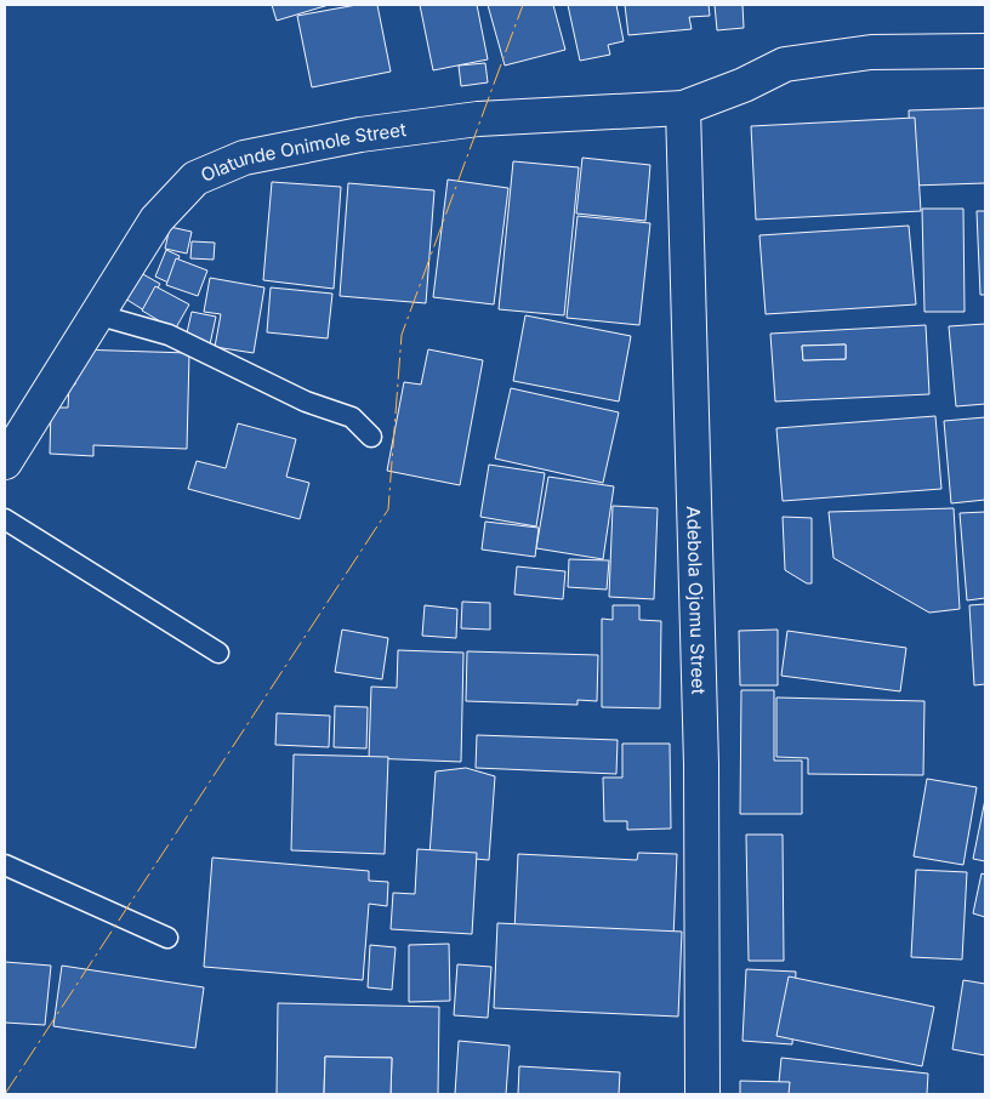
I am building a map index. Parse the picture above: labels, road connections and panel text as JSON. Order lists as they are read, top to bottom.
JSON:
{
  "streets": {
    "street": ["Olatunde Onimole Street", "Adebola Ojomu Street"]
  },
  "crossings": [
    ["Olatunde Onimole Street", "Adebola Ojomu Street"]
  ]
}
